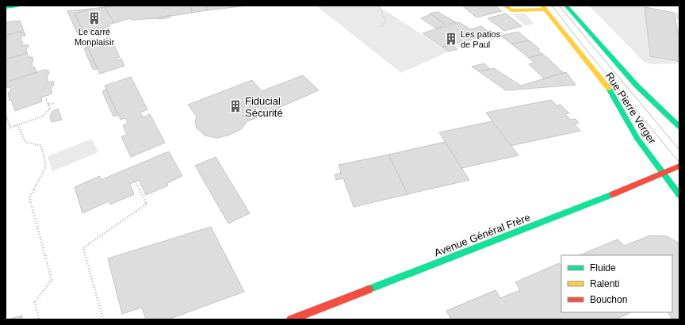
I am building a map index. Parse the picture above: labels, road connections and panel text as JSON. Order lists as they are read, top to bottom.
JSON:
{
  "streets": {
    "street": ["Rue Pierre Verger", "Avenue Général Frère"]
  },
  "crossings": [
    ["Rue Pierre Verger", "Avenue Général Frère"]
  ],
  "places": {
    "building": ["Le carré Monplaisir", "Les patios de Paul", "Fiducial Sécurité"]
  },
  "legend": ["Fluide", "Ralenti", "Bouchon"]
}
